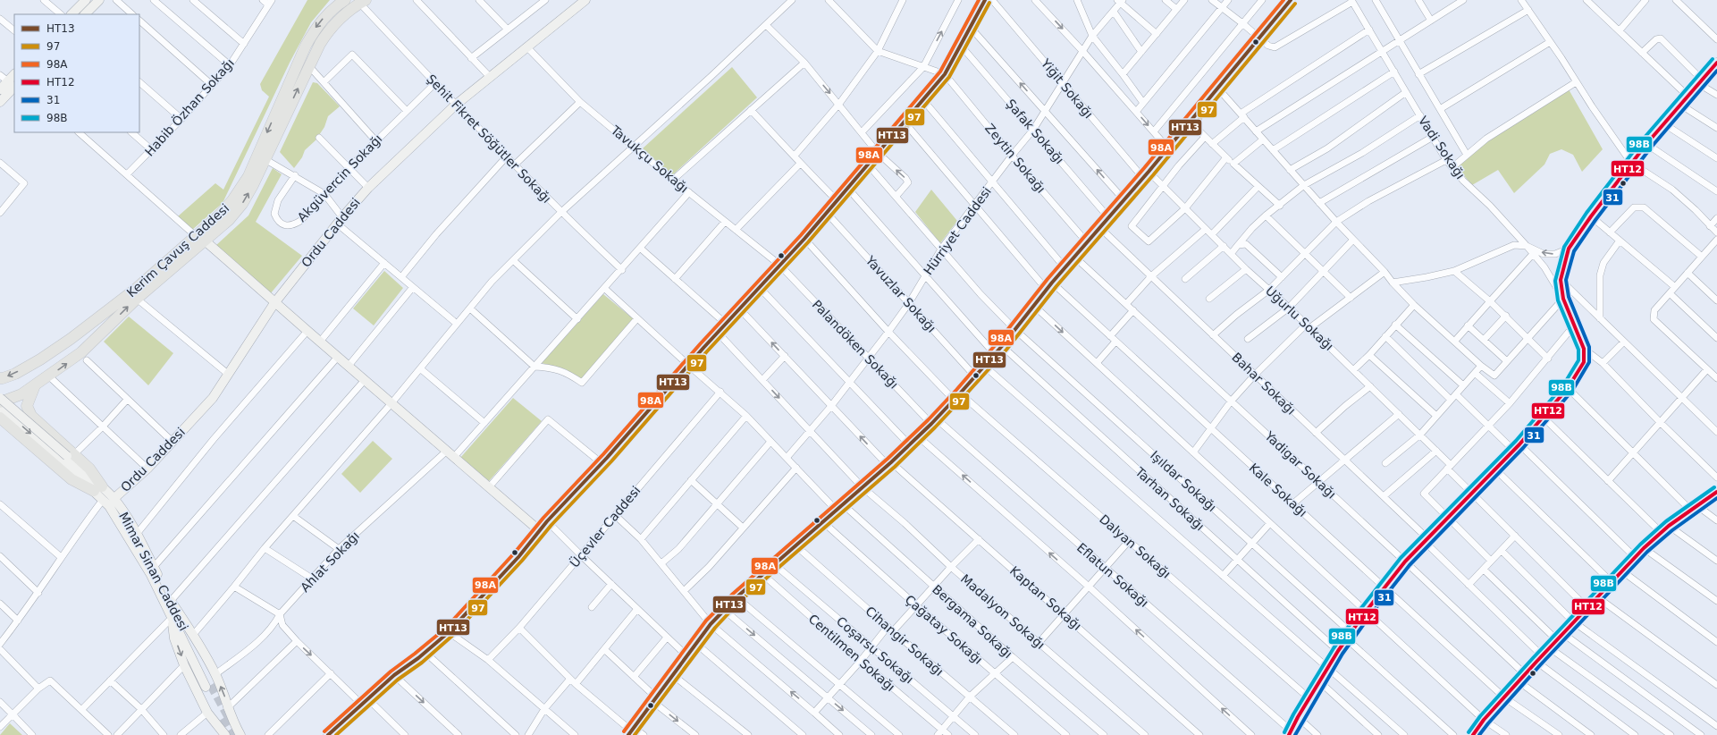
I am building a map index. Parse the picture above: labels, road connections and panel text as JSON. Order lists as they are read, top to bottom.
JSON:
{
  "streets": {
    "main road": ["Ordu Caddesi", "Kerim Çavuş Caddesi", "Mimar Sinan Caddesi"],
    "street": [
      "Yiğit Sokağı",
      "Habib Özhan Sokağı",
      "Şafak Sokağı",
      "Şehit Fikret Söğütler Sokağı",
      "Vadi Sokağı",
      "Zeytin Sokağı",
      "Tavukçu Sokağı",
      "Akgüvercin Sokağı",
      "Hürriyet Caddesi",
      "Yavuzlar Sokağı",
      "Uğurlu Sokağı",
      "Palandöken Sokağı",
      "Bahar Sokağı",
      "Yadigar Sokağı",
      "Işıldar Sokağı",
      "Kale Sokağı",
      "Tarhan Sokağı",
      "Üçevler Caddesi",
      "Dalyan Sokağı",
      "Ahlat Sokağı",
      "Eflatun Sokağı",
      "Kaptan Sokağı",
      "Madalyon Sokağı",
      "Bergama Sokağı",
      "Çağatay Sokağı",
      "Cihangir Sokağı",
      "Coşarsu Sokağı",
      "Centilmen Sokağı"
    ]
  },
  "crossings": [
    ["Yiğit Sokağı", "Hürriyet Caddesi"],
    ["Yiğit Sokağı", "Uğurlu Sokağı"],
    ["Şafak Sokağı", "Hürriyet Caddesi"],
    ["Şehit Fikret Söğütler Sokağı", "Akgüvercin Sokağı"],
    ["Şehit Fikret Söğütler Sokağı", "Ordu Caddesi"],
    ["Şehit Fikret Söğütler Sokağı", "Kerim Çavuş Caddesi"],
    ["Zeytin Sokağı", "Hürriyet Caddesi"],
    ["Tavukçu Sokağı", "Ordu Caddesi"],
    ["Tavukçu Sokağı", "Palandöken Sokağı"],
    ["Hürriyet Caddesi", "Yavuzlar Sokağı"],
    ["Hürriyet Caddesi", "Palandöken Sokağı"],
    ["Hürriyet Caddesi", "Işıldar Sokağı"],
    ["Hürriyet Caddesi", "Kale Sokağı"],
    ["Hürriyet Caddesi", "Dalyan Sokağı"],
    ["Hürriyet Caddesi", "Kaptan Sokağı"],
    ["Hürriyet Caddesi", "Madalyon Sokağı"],
    ["Hürriyet Caddesi", "Bergama Sokağı"],
    ["Ordu Caddesi", "Mimar Sinan Caddesi"],
    ["Palandöken Sokağı", "Eflatun Sokağı"],
    ["Üçevler Caddesi", "Bergama Sokağı"]
  ],
  "lines": [
    "transit line HT13",
    "transit line 98A",
    "transit line 97",
    "transit line 98B",
    "transit line HT12",
    "transit line 31"
  ],
  "legend": [
    "HT13",
    "97",
    "98A",
    "HT12",
    "31",
    "98B"
  ]
}
